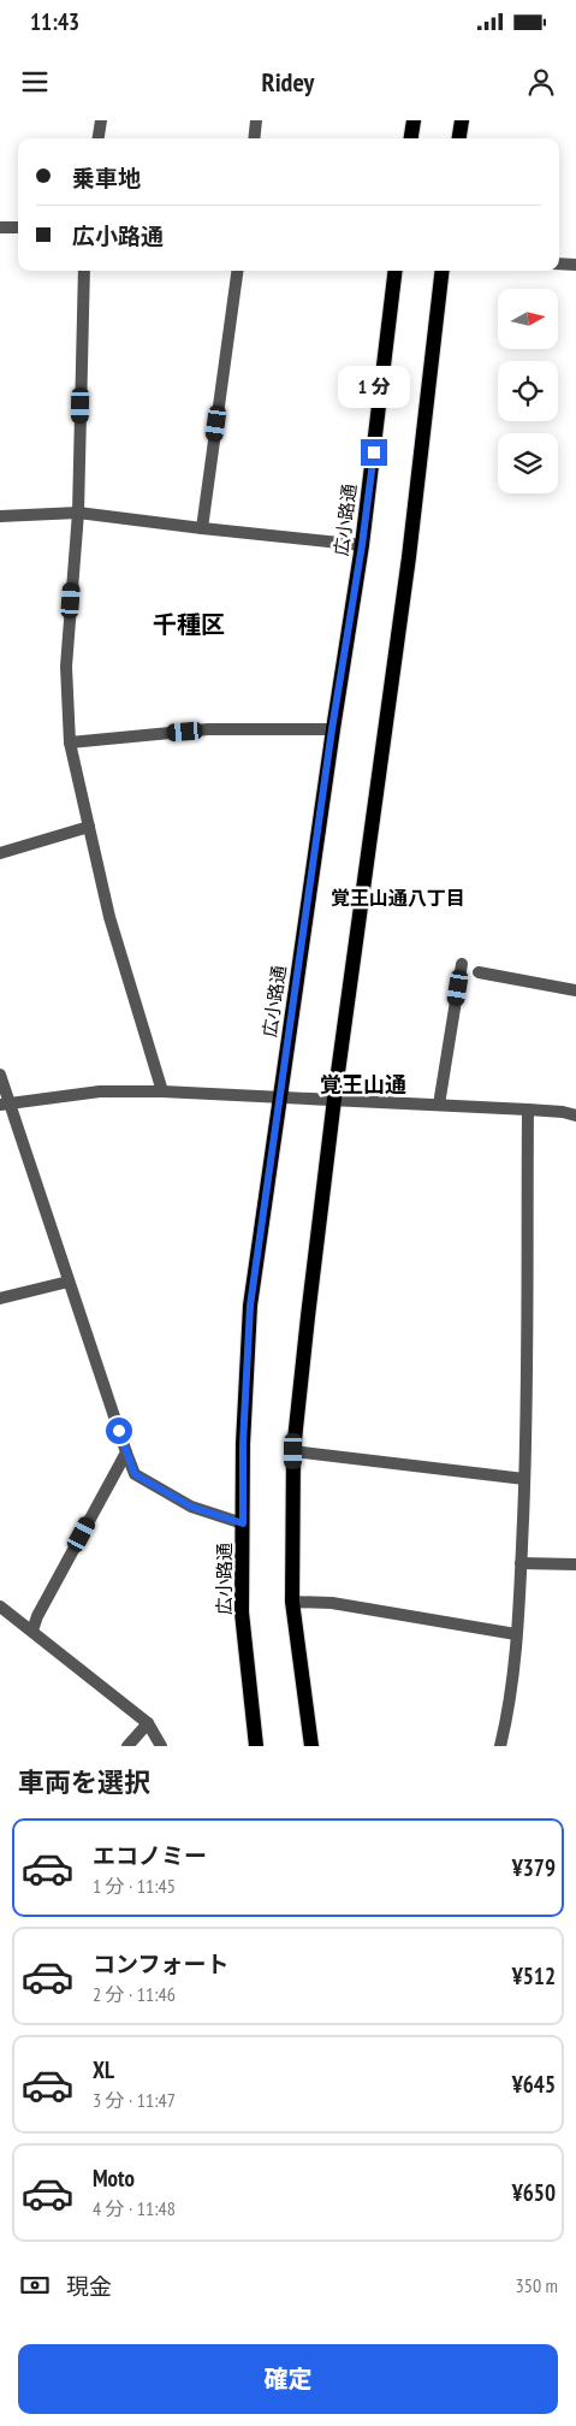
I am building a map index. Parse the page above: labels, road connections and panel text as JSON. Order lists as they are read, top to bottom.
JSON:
{
  "streets": {
    "main road": ["広小路通"]
  },
  "districts": ["千種区", "覚王山通八丁目", "覚王山通"],
  "north": "right",
  "page": {
    "status": "11:43",
    "header": "Ridey",
    "banner": ["乗車地", "広小路通"],
    "bubble": "1 分",
    "heading": "車両を選択",
    "list": [
      {
        "name": "エコノミー",
        "note": "1 分 · 11:45",
        "value": "¥379"
      },
      {
        "name": "コンフォート",
        "note": "2 分 · 11:46",
        "value": "¥512"
      },
      {
        "name": "XL",
        "note": "3 分 · 11:47",
        "value": "¥645"
      },
      {
        "name": "Moto",
        "note": "4 分 · 11:48",
        "value": "¥650"
      }
    ],
    "pay": ["現金", "350 m"],
    "buttons": "確定"
  }
}
